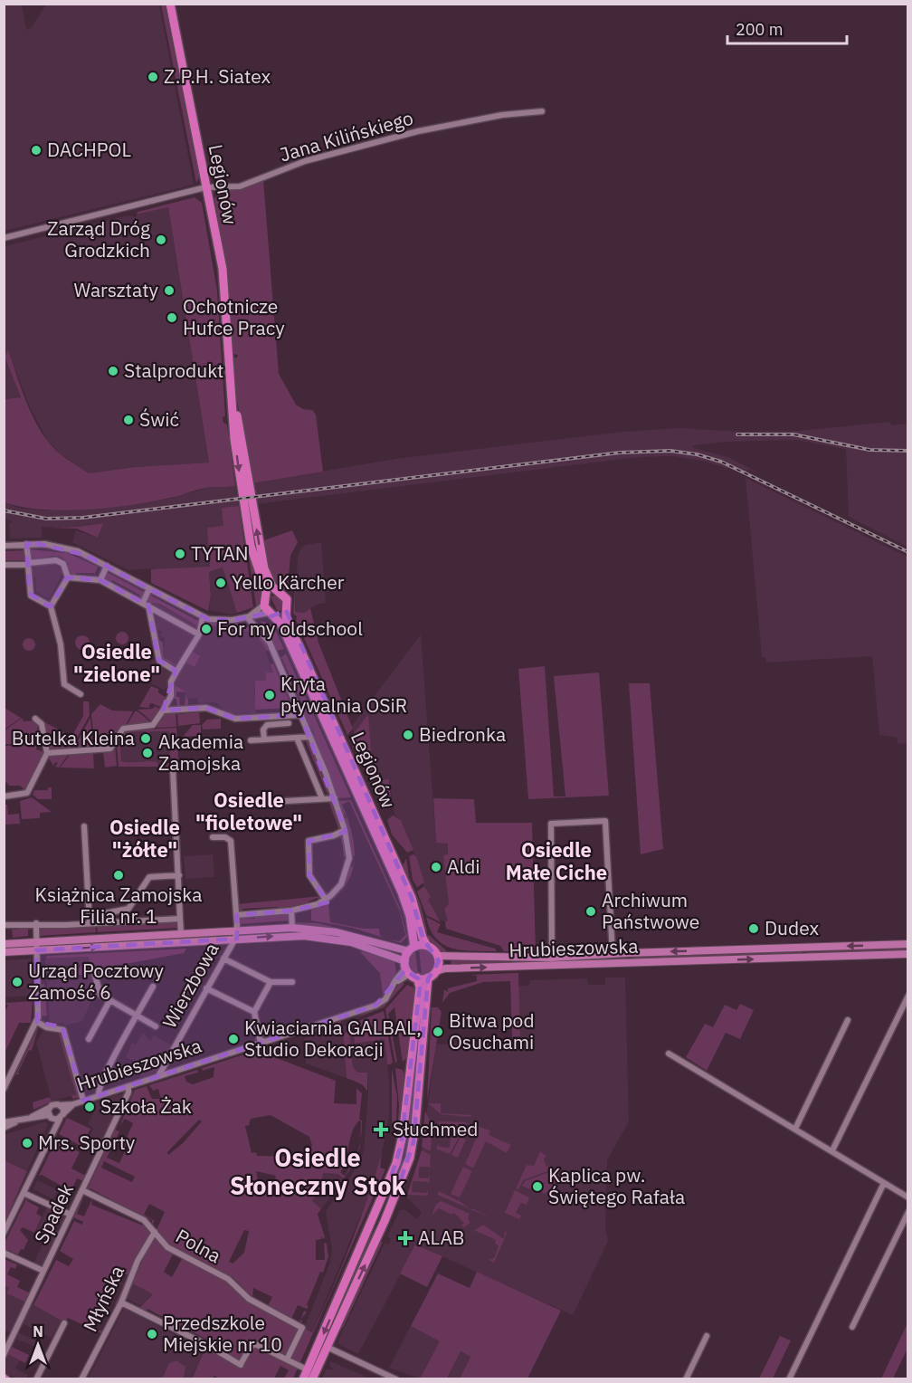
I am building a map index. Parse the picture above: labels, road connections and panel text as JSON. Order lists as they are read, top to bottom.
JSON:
{
  "streets": {
    "highway": ["Legionów"],
    "main road": ["Hrubieszowska"],
    "street": [
      "Jana Kilińskiego",
      "Wierzbowa",
      "Spadek",
      "Polna",
      "Młyńska"
    ]
  },
  "crossings": [
    ["Jana Kilińskiego", "Legionów"],
    ["Legionów", "Hrubieszowska"],
    ["Hrubieszowska", "Wierzbowa"],
    ["Hrubieszowska", "Spadek"],
    ["Spadek", "Polna"],
    ["Polna", "Młyńska"]
  ],
  "districts": [
    "Osiedle \"zielone\"",
    "Osiedle \"fioletowe\"",
    "Osiedle \"żółte\"",
    "Osiedle Małe Ciche",
    "Osiedle Słoneczny Stok"
  ],
  "places": {
    "other": [
      "Z.P.H. Siatex",
      "DACHPOL",
      "Zarząd Dróg Grodzkich",
      "Warsztaty",
      "Ochotnicze Hufce Pracy",
      "Stalprodukt",
      "Świć",
      "TYTAN",
      "Yello Kärcher",
      "For my oldschool",
      "Kryta pływalnia OSiR",
      "Biedronka",
      "Butelka Kleina",
      "Akademia Zamojska",
      "Aldi",
      "Książnica Zamojska Filia nr. 1",
      "Archiwum Państwowe",
      "Dudex",
      "Urząd Pocztowy Zamość 6",
      "Bitwa pod Osuchami",
      "Kwiaciarnia GALBAL, Studio Dekoracji",
      "Szkoła Żak",
      "Mrs. Sporty",
      "Kaplica pw. Świętego Rafała",
      "Przedszkole Miejskie nr 10"
    ],
    "health": ["Słuchmed", "ALAB"]
  },
  "scale_bar": "200 m",
  "north": "top"
}
